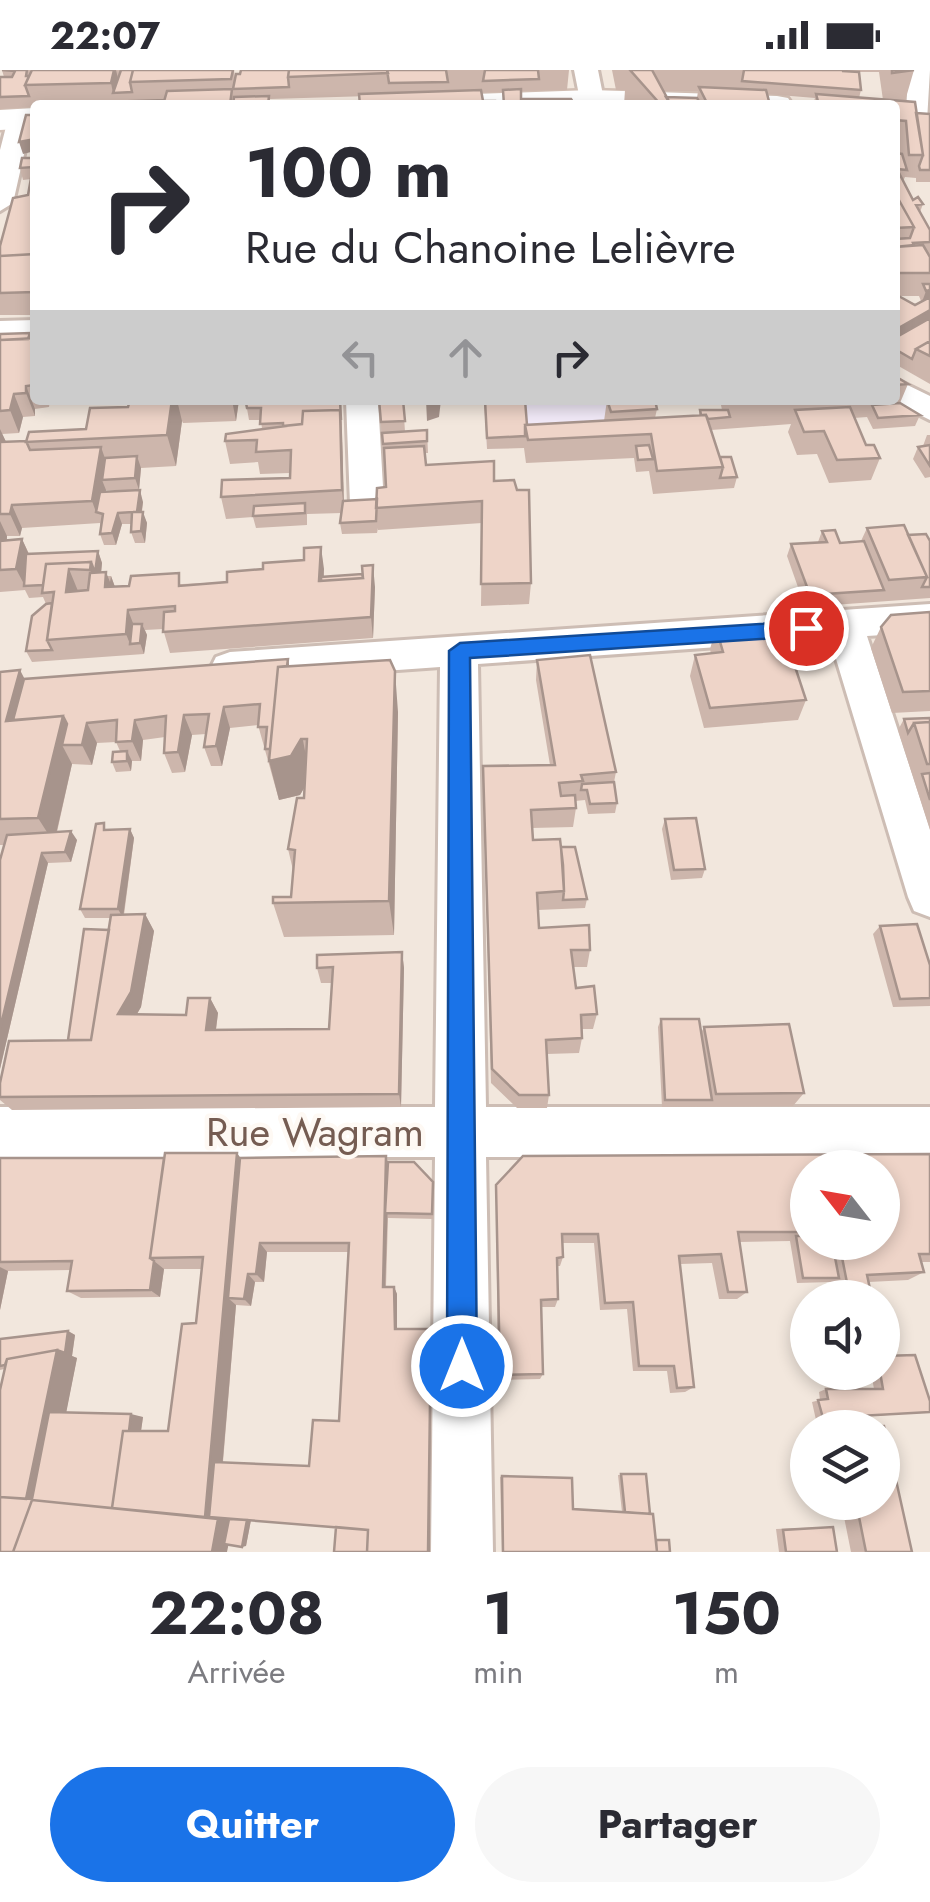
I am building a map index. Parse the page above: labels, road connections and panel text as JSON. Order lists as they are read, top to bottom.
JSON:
{
  "streets": {
    "street": ["Rue Wagram"]
  },
  "north": "top left",
  "page": {
    "status": "22:07",
    "turn": ["100 m", "Rue du Chanoine Lelièvre"],
    "eta": [
      "22:08",
      "Arrivée",
      "1",
      "min",
      "150",
      "m"
    ],
    "buttons": ["Quitter", "Partager"]
  }
}
